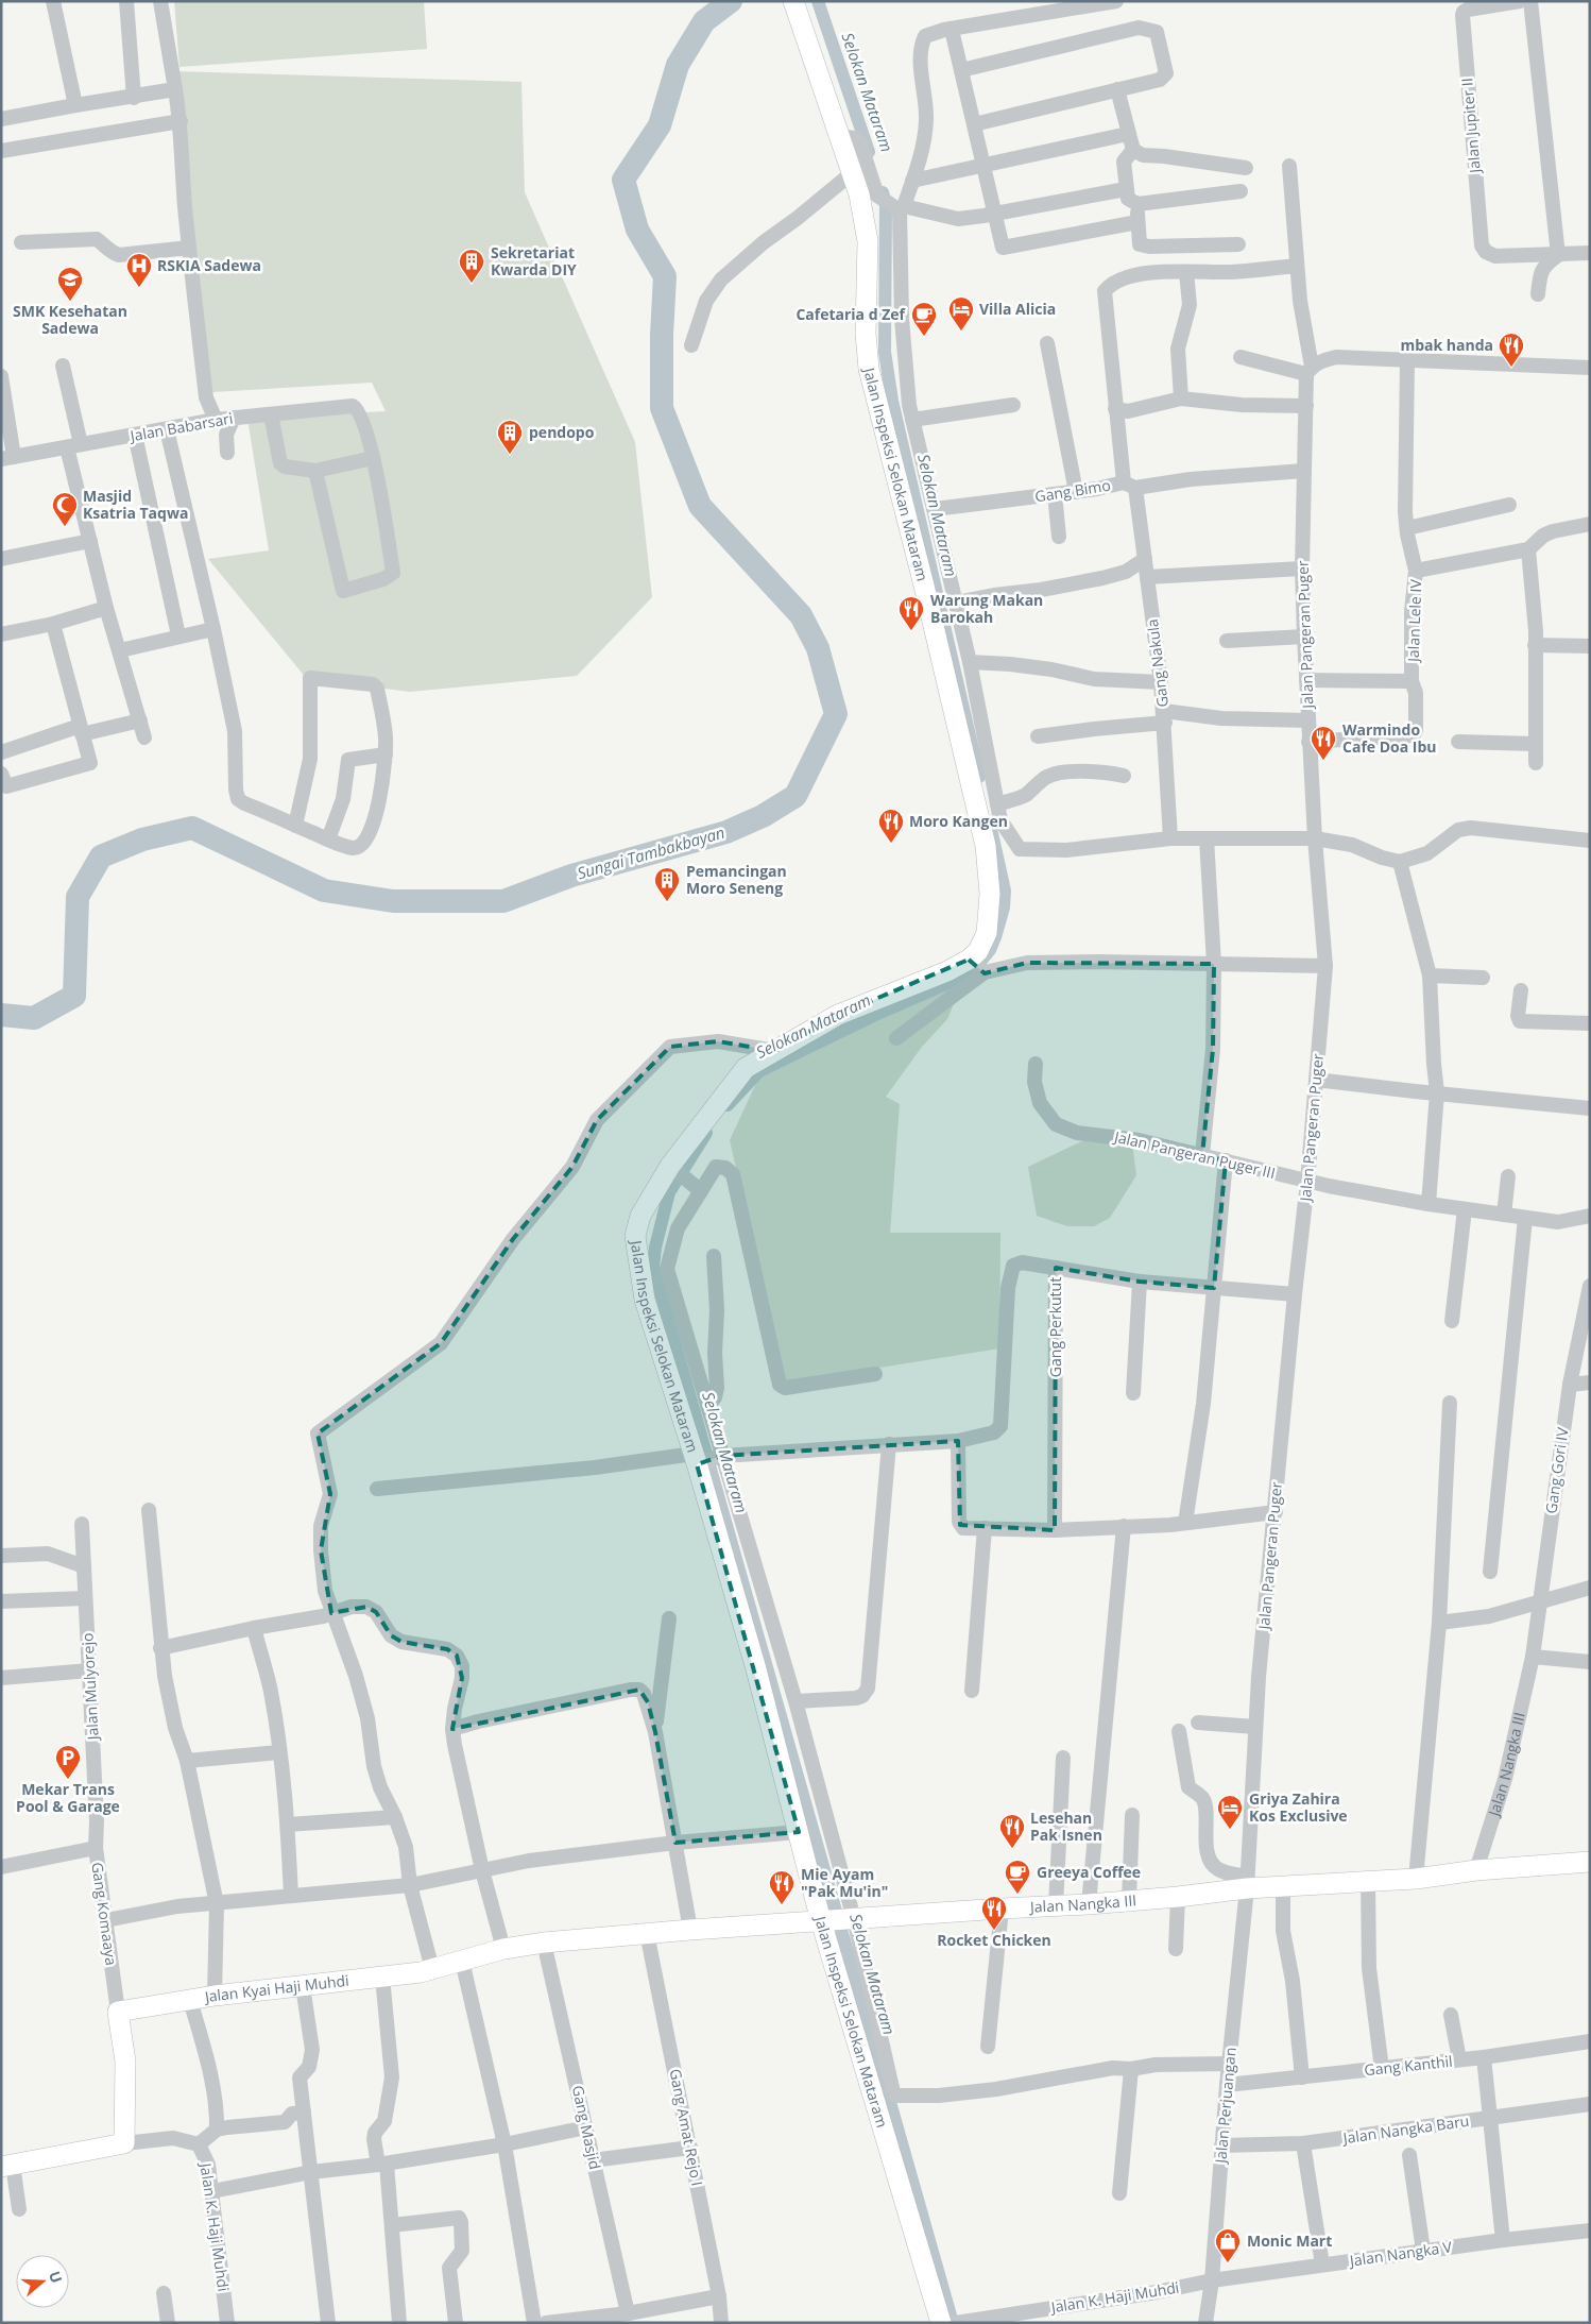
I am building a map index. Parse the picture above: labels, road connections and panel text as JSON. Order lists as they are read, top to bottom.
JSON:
{
  "streets": {
    "street": [
      "Jalan Jupiter II",
      "Jalan Babarsari",
      "Jalan Inspeksi Selokan Mataram",
      "Gang Bimo",
      "Jalan Lele IV",
      "Jalan Pangeran Puger",
      "Gang Nakula",
      "Jalan Pangeran Puger III",
      "Gang Perkutut",
      "Gang Gori IV",
      "Jalan Mulyorejo",
      "Jalan Nangka III",
      "Gang Komaaya",
      "Jalan Kyai Haji Muhdi",
      "Gang Kanthil",
      "Jalan Perjuangan",
      "Gang Masjid",
      "Gang Amat Rejo I",
      "Jalan Nangka Baru",
      "Jalan K. Haji Muhdi",
      "Jalan Nangka V"
    ]
  },
  "crossings": [
    ["Jalan Inspeksi Selokan Mataram", "Jalan Nangka III"],
    ["Gang Bimo", "Jalan Pangeran Puger"],
    ["Gang Bimo", "Gang Nakula"],
    ["Jalan Lele IV", "Jalan Pangeran Puger"],
    ["Jalan Pangeran Puger", "Jalan Pangeran Puger III"],
    ["Jalan Pangeran Puger", "Gang Perkutut"],
    ["Jalan Pangeran Puger", "Jalan Nangka III"],
    ["Jalan Pangeran Puger", "Jalan Perjuangan"],
    ["Gang Gori IV", "Jalan Nangka III"],
    ["Jalan Mulyorejo", "Gang Komaaya"],
    ["Jalan Nangka III", "Jalan Kyai Haji Muhdi"],
    ["Jalan Nangka III", "Jalan Perjuangan"],
    ["Gang Komaaya", "Jalan Kyai Haji Muhdi"],
    ["Jalan Kyai Haji Muhdi", "Gang Masjid"],
    ["Jalan Kyai Haji Muhdi", "Gang Amat Rejo I"],
    ["Gang Kanthil", "Jalan Perjuangan"],
    ["Jalan Perjuangan", "Jalan Nangka Baru"],
    ["Jalan Perjuangan", "Jalan K. Haji Muhdi"],
    ["Jalan Perjuangan", "Jalan Nangka V"],
    ["Jalan K. Haji Muhdi", "Jalan Nangka V"]
  ],
  "water": ["Selokan Mataram", "Sungai Tambakbayan"],
  "places": {
    "building": ["Sekretariat Kwarda DIY", "pendopo", "Pemancingan Moro Seneng"],
    "hospital": ["RSKIA Sadewa"],
    "school or university": ["SMK Kesehatan Sadewa"],
    "hotel": ["Villa Alicia", "Griya Zahira Kos Exclusive"],
    "cafe": ["Cafetaria d Zef", "Greeya Coffee"],
    "restaurant": [
      "mbak handa",
      "Warung Makan Barokah",
      "Warmindo Cafe Doa Ibu",
      "Moro Kangen",
      "Lesehan Pak Isnen",
      "Mie Ayam \"Pak Mu'in\"",
      "Rocket Chicken"
    ],
    "mosque": ["Masjid Ksatria Taqwa"],
    "parking": ["Mekar Trans Pool & Garage"],
    "shop": ["Monic Mart"]
  },
  "north": "right"
}
